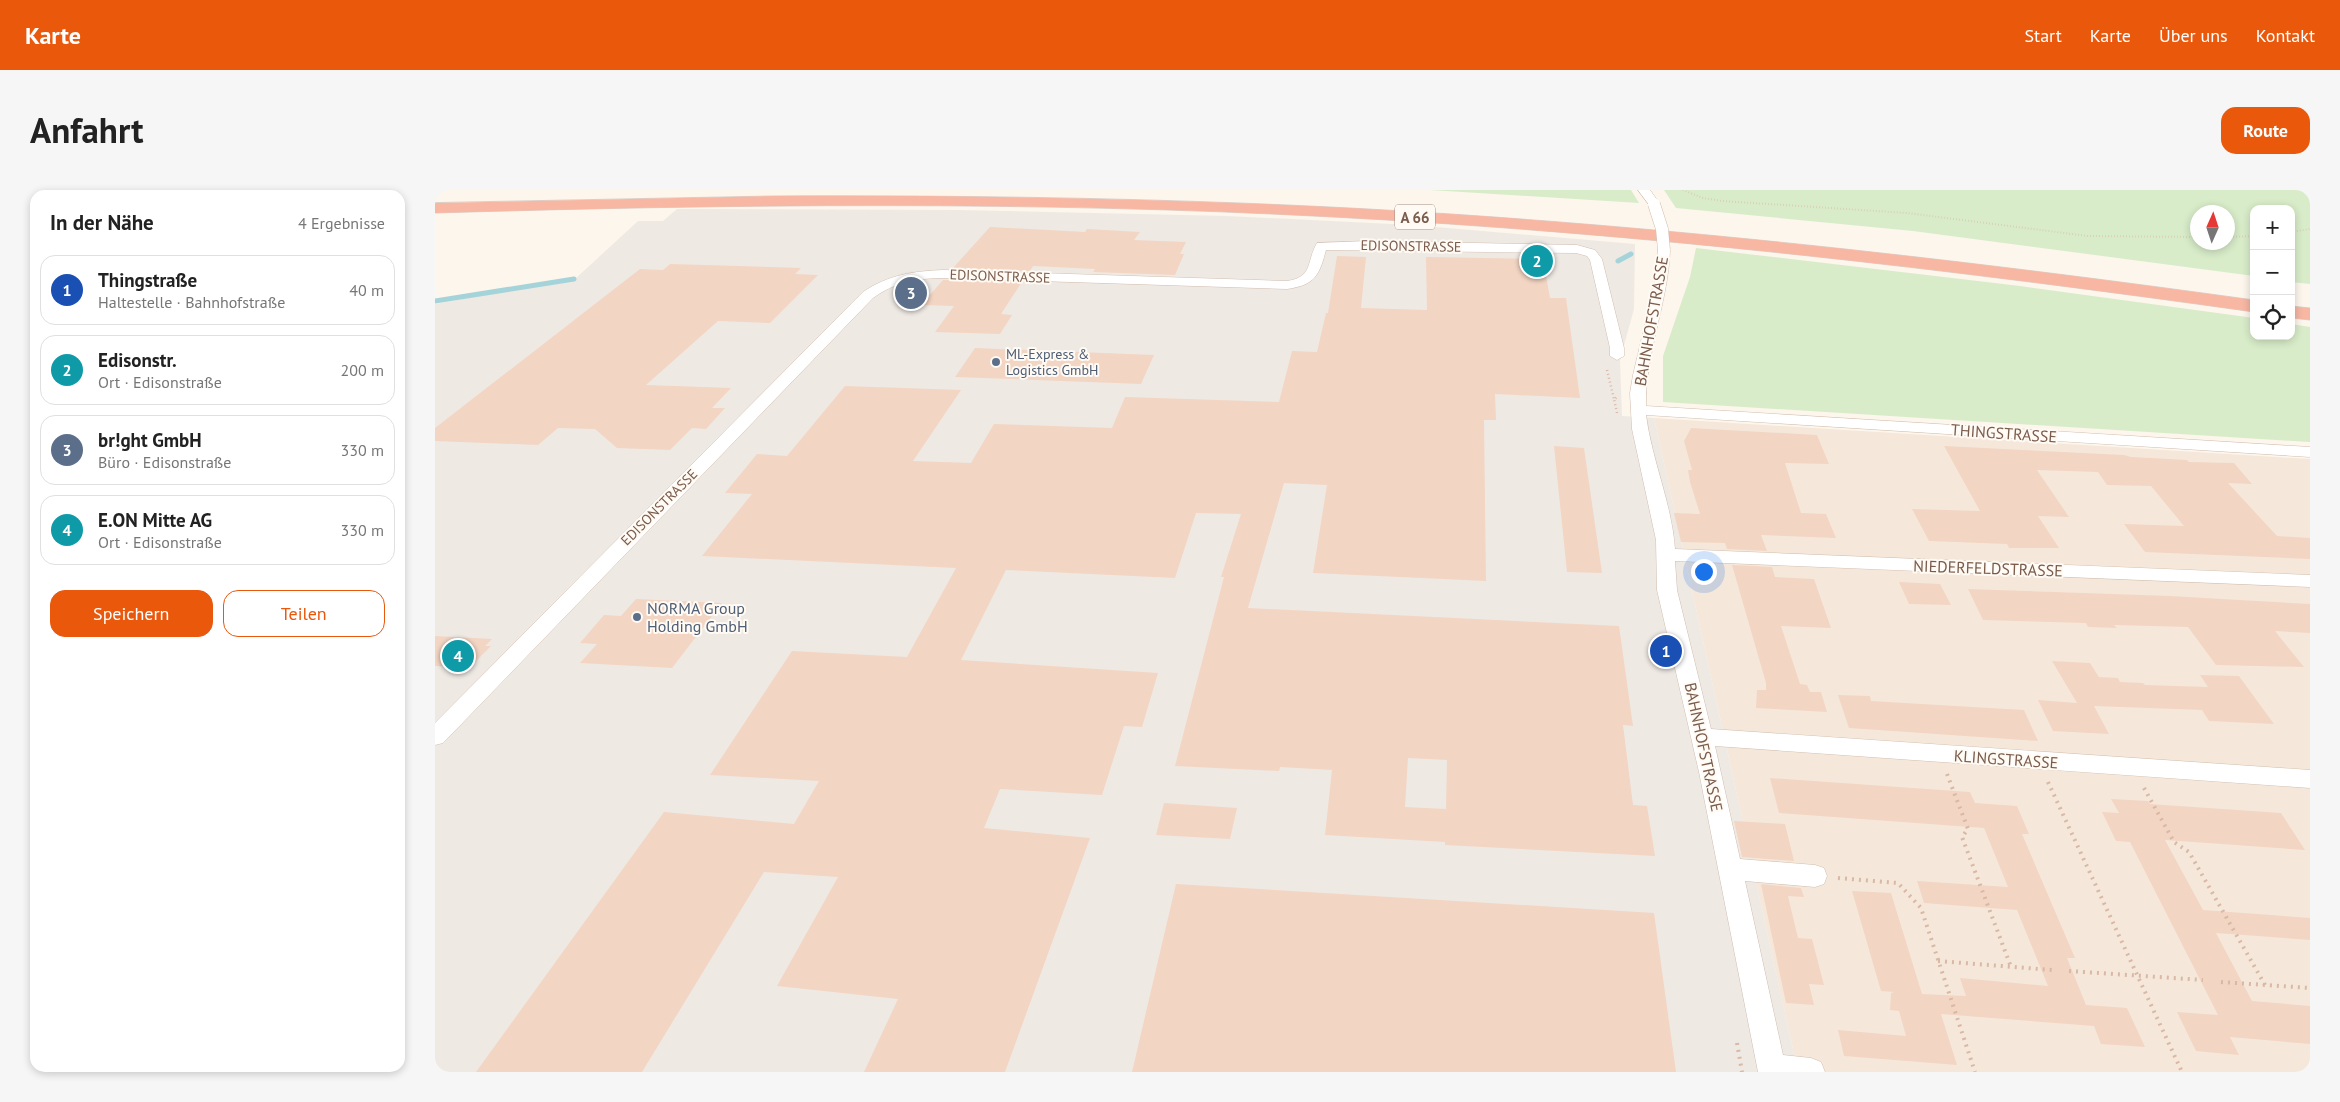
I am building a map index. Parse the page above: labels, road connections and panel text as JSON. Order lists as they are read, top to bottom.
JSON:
{
  "streets": {
    "highway": ["A 66"],
    "street": [
      "EDISONSTRASSE",
      "BAHNHOFSTRASSE",
      "THINGSTRASSE",
      "NIEDERFELDSTRASSE",
      "KLINGSTRASSE"
    ]
  },
  "crossings": [
    ["EDISONSTRASSE", "BAHNHOFSTRASSE"],
    ["BAHNHOFSTRASSE", "THINGSTRASSE"],
    ["BAHNHOFSTRASSE", "NIEDERFELDSTRASSE"],
    ["BAHNHOFSTRASSE", "KLINGSTRASSE"]
  ],
  "places": ["ML-Express & Logistics GmbH", "NORMA Group Holding GmbH"],
  "north": "top",
  "page": {
    "header": "Karte",
    "nav": [
      "Start",
      "Karte",
      "Über uns",
      "Kontakt"
    ],
    "title": "Anfahrt",
    "buttons": [
      "Route",
      ["Speichern", "Teilen"]
    ],
    "heading": ["In der Nähe", "4 Ergebnisse"],
    "map_buttons": ["+", "−"],
    "pins": [
      "2",
      "3",
      "1",
      "4"
    ],
    "list": [
      {
        "mark": "1",
        "name": "Thingstraße",
        "note": "Haltestelle · Bahnhofstraße",
        "value": "40 m"
      },
      {
        "mark": "2",
        "name": "Edisonstr.",
        "note": "Ort · Edisonstraße",
        "value": "200 m"
      },
      {
        "mark": "3",
        "name": "br!ght GmbH",
        "note": "Büro · Edisonstraße",
        "value": "330 m"
      },
      {
        "mark": "4",
        "name": "E.ON Mitte AG",
        "note": "Ort · Edisonstraße",
        "value": "330 m"
      }
    ]
  }
}
